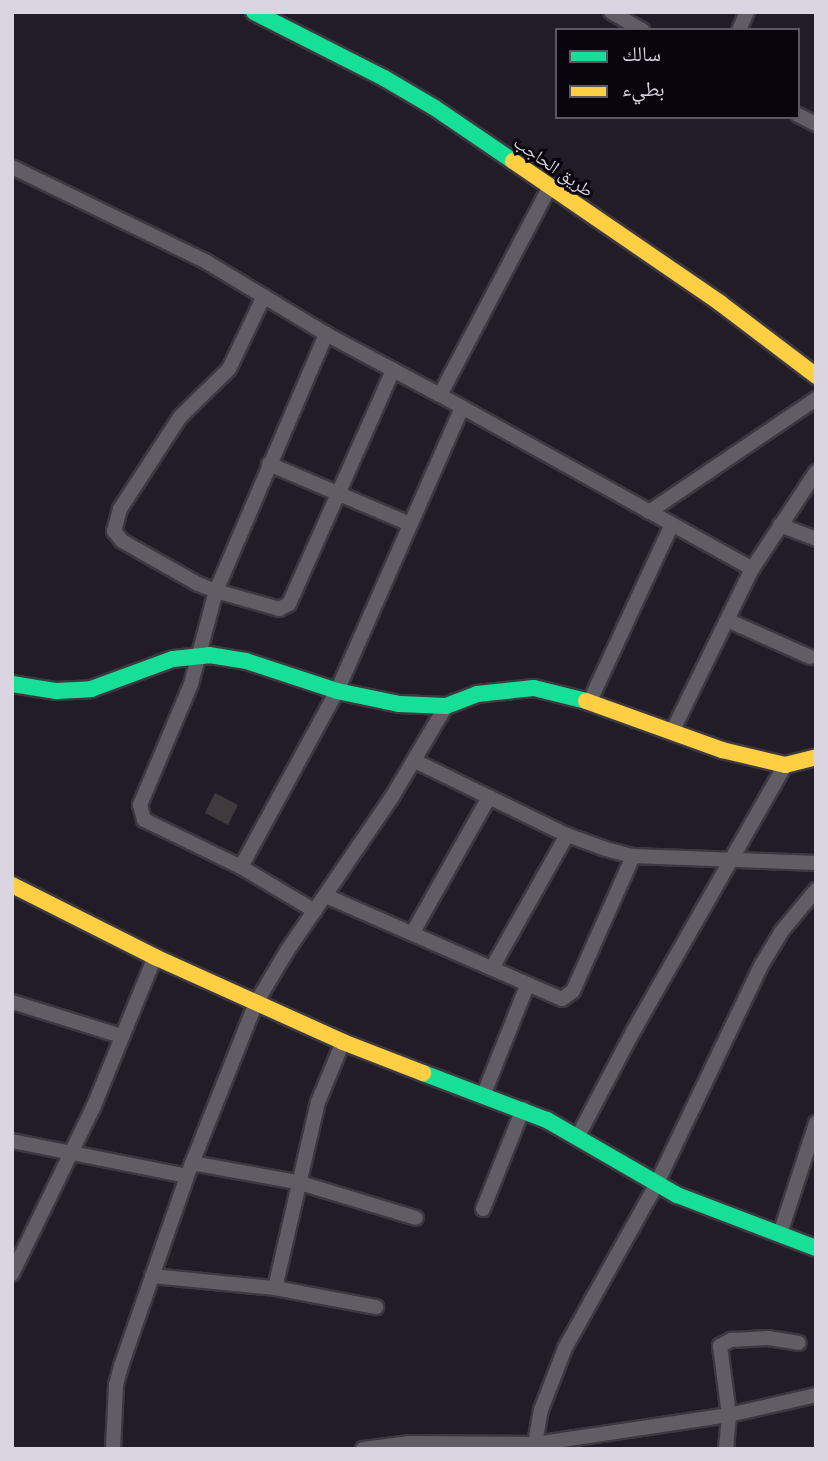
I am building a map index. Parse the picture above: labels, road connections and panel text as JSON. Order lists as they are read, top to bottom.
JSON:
{
  "streets": {
    "street": ["طريق الحاجب"]
  },
  "legend": ["سالك", "بطيء"]
}
